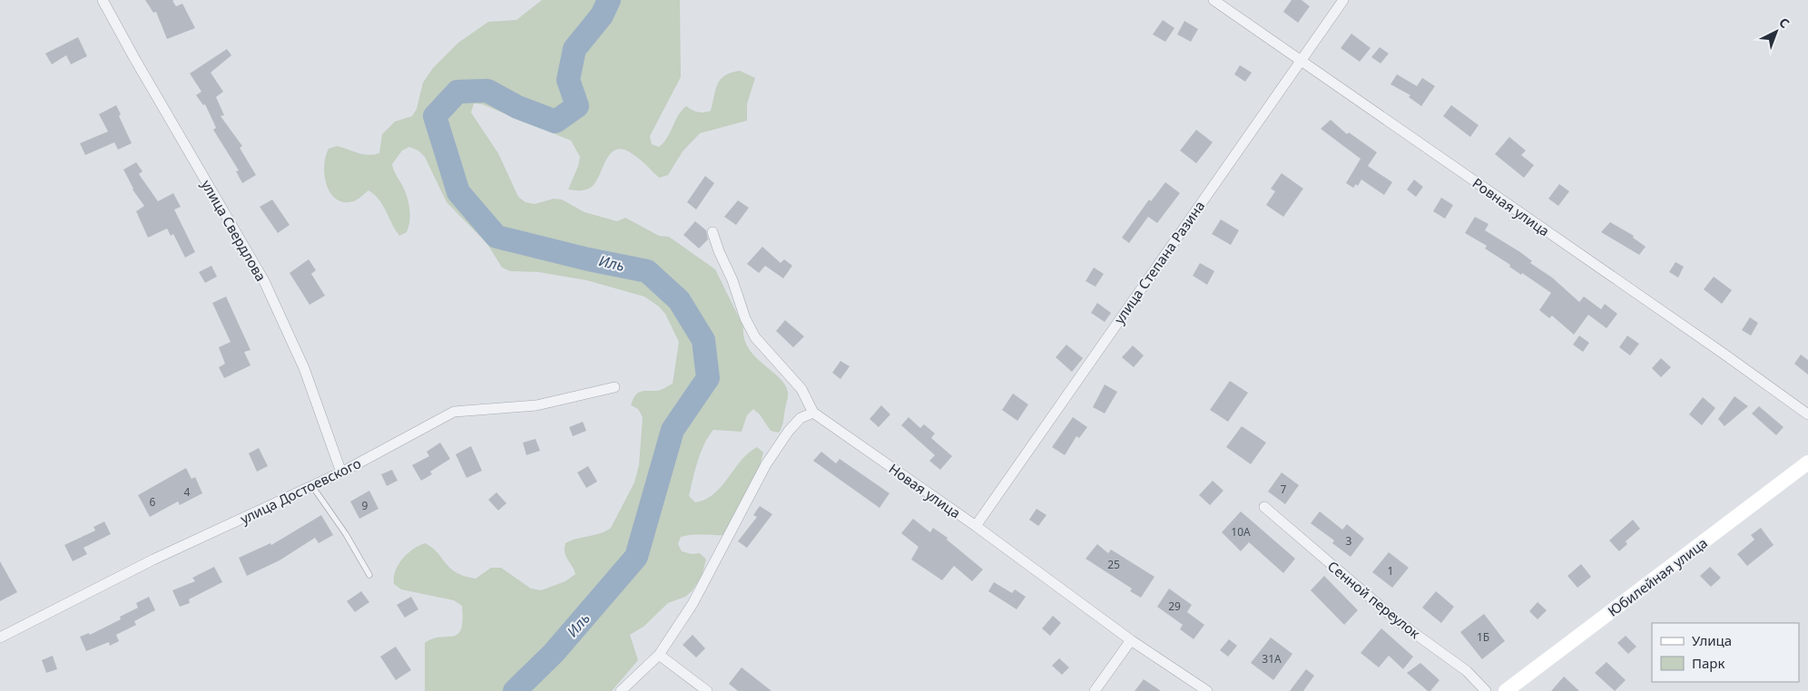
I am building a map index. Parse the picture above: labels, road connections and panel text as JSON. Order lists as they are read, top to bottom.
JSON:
{
  "streets": {
    "street": [
      "Ровная улица",
      "улица Свердлова",
      "улица Степана Разина",
      "улица Достоевского",
      "Новая улица",
      "Юбилейная улица",
      "Сенной переулок"
    ]
  },
  "crossings": [
    ["Ровная улица", "улица Степана Разина"],
    ["улица Свердлова", "улица Достоевского"],
    ["улица Степана Разина", "Новая улица"]
  ],
  "water": ["Иль"],
  "house_numbers": [
    "7",
    "4",
    "6",
    "9",
    "10А",
    "3",
    "25",
    "1",
    "29",
    "1Б",
    "31А"
  ],
  "legend": ["Улица", "Парк"],
  "north": "top right"
}
